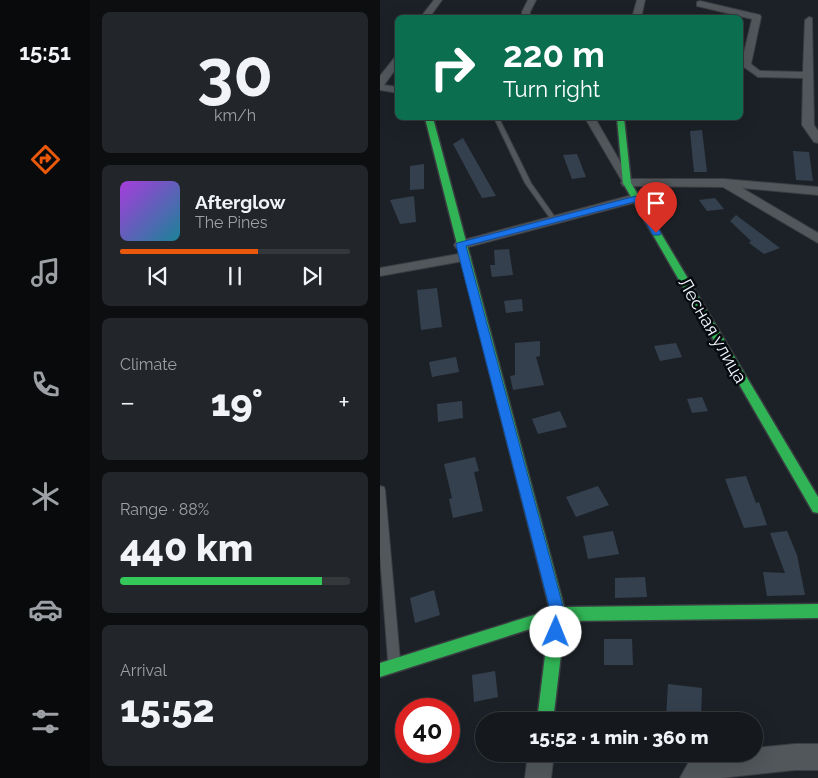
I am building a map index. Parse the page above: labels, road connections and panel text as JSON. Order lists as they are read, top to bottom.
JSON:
{
  "streets": {
    "street": ["Лесная улица"]
  },
  "page": {
    "tabs": "15:51",
    "tile": [
      ["30", "km/h"],
      "Climate",
      ["Range · 88%", "440 km"],
      ["Arrival", "15:52"]
    ],
    "turn": ["220 m", "Turn right"],
    "song": ["Afterglow", "The Pines"],
    "heat": ["−", "19°", "+"],
    "limit": "40",
    "trip": "15:52 · 1 min · 360 m"
  }
}
